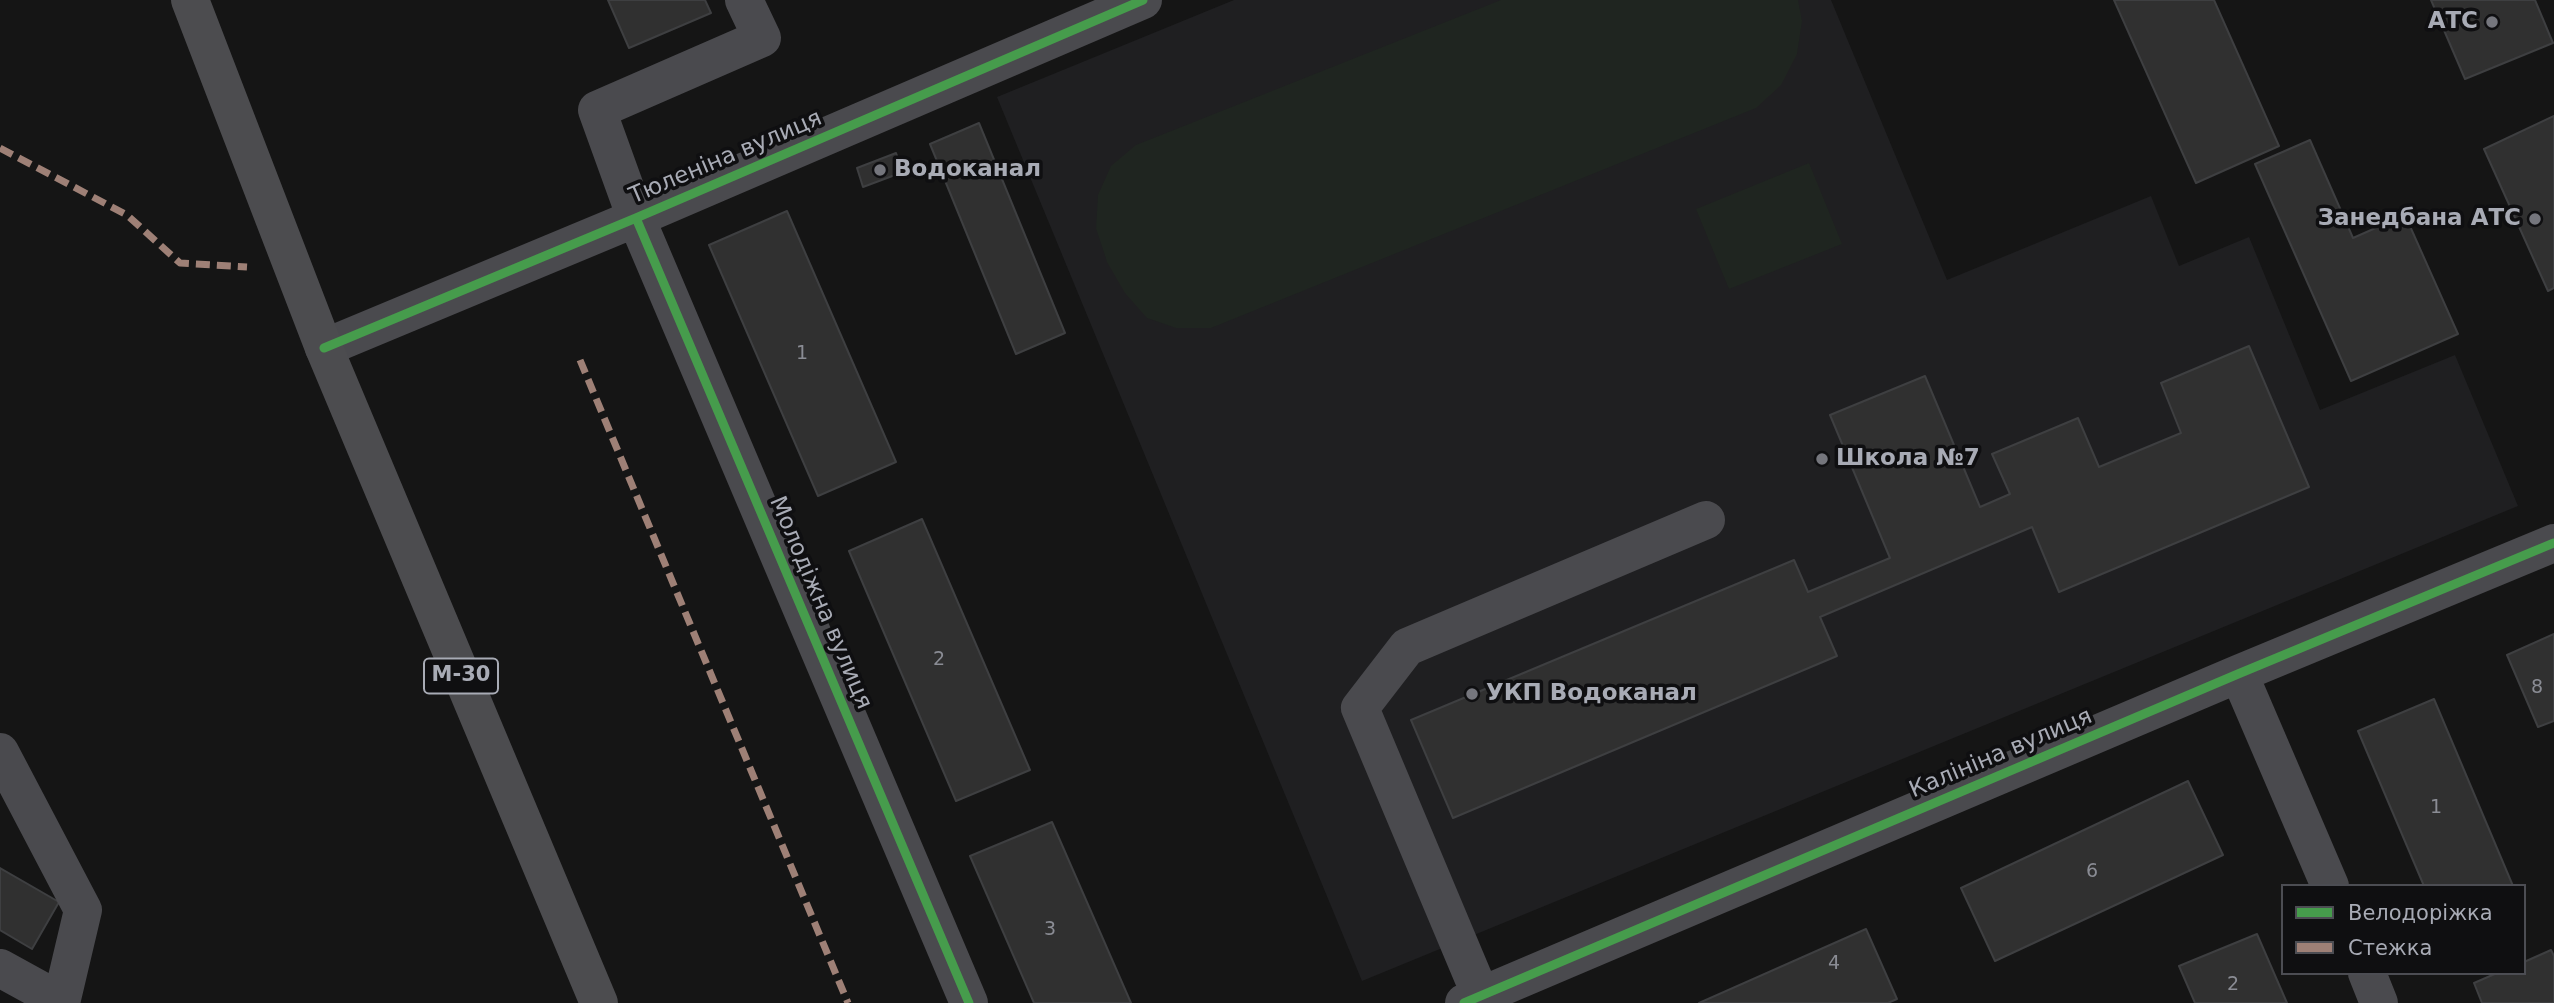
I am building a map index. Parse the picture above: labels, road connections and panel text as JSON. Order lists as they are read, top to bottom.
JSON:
{
  "streets": {
    "highway": ["М-30"],
    "street": ["Тюленіна вулиця", "Молодіжна вулиця", "Калініна вулиця"]
  },
  "crossings": [
    ["Тюленіна вулиця", "Молодіжна вулиця"],
    ["Тюленіна вулиця", "М-30"]
  ],
  "places": [
    "АТС",
    "Водоканал",
    "Занедбана АТС",
    "Школа №7",
    "УКП Водоканал"
  ],
  "house_numbers": [
    "1",
    "2",
    "8",
    "1",
    "6",
    "3",
    "4",
    "2"
  ],
  "legend": ["Велодоріжка", "Стежка"]
}
